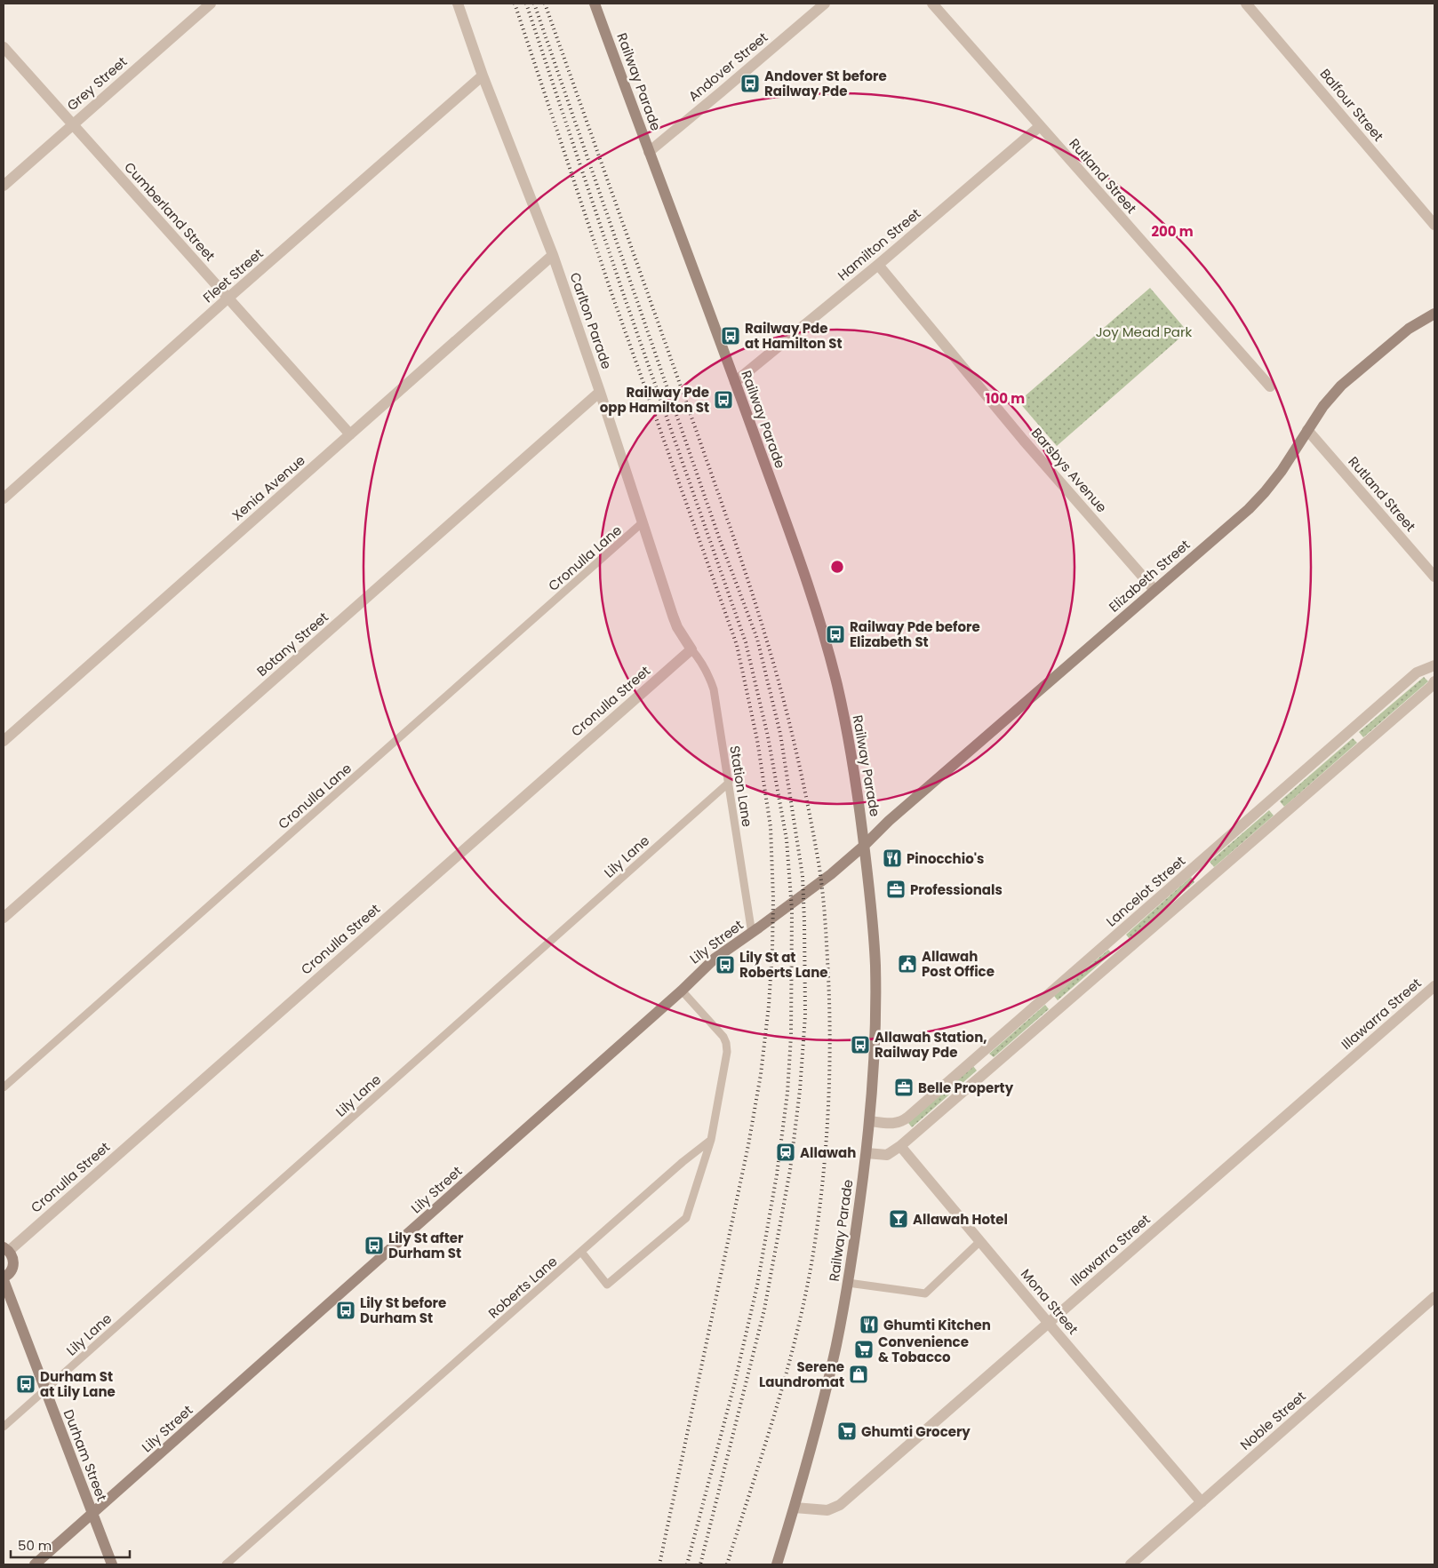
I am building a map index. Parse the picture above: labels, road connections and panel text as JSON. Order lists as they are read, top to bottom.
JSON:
{
  "streets": {
    "main road": [
      "Railway Parade",
      "Elizabeth Street",
      "Lily Street",
      "Durham Street"
    ],
    "street": [
      "Andover Street",
      "Grey Street",
      "Balfour Street",
      "Rutland Street",
      "Cumberland Street",
      "Hamilton Street",
      "Fleet Street",
      "Carlton Parade",
      "Barsbys Avenue",
      "Xenia Avenue",
      "Botany Street",
      "Cronulla Street",
      "Lancelot Street",
      "Illawarra Street",
      "Mona Street",
      "Noble Street"
    ],
    "lane": [
      "Cronulla Lane",
      "Station Lane",
      "Lily Lane",
      "Roberts Lane"
    ]
  },
  "crossings": [
    ["Andover Street", "Railway Parade"],
    ["Railway Parade", "Hamilton Street"],
    ["Railway Parade", "Elizabeth Street"],
    ["Railway Parade", "Lily Street"],
    ["Railway Parade", "Illawarra Street"],
    ["Grey Street", "Cumberland Street"],
    ["Rutland Street", "Hamilton Street"],
    ["Rutland Street", "Elizabeth Street"],
    ["Cumberland Street", "Fleet Street"],
    ["Cumberland Street", "Xenia Avenue"],
    ["Hamilton Street", "Barsbys Avenue"],
    ["Fleet Street", "Carlton Parade"],
    ["Carlton Parade", "Xenia Avenue"],
    ["Carlton Parade", "Cronulla Lane"],
    ["Carlton Parade", "Botany Street"],
    ["Carlton Parade", "Cronulla Street"],
    ["Carlton Parade", "Station Lane"],
    ["Barsbys Avenue", "Elizabeth Street"],
    ["Elizabeth Street", "Lily Street"],
    ["Cronulla Street", "Station Lane"],
    ["Station Lane", "Lily Lane"],
    ["Station Lane", "Lily Street"],
    ["Lily Lane", "Durham Street"],
    ["Lily Street", "Durham Street"],
    ["Illawarra Street", "Mona Street"],
    ["Mona Street", "Noble Street"]
  ],
  "parks": ["Joy Mead Park"],
  "places": {
    "bus stop": [
      "Andover St before Railway Pde",
      "Railway Pde at Hamilton St",
      "Railway Pde opp Hamilton St",
      "Railway Pde before Elizabeth St",
      "Lily St at Roberts Lane",
      "Allawah Station, Railway Pde",
      "Lily St after Durham St",
      "Lily St before Durham St",
      "Durham St at Lily Lane"
    ],
    "restaurant": ["Pinocchio's", "Ghumti Kitchen"],
    "office": ["Professionals", "Belle Property"],
    "public building": ["Allawah Post Office"],
    "station": ["Allawah"],
    "bar": ["Allawah Hotel"],
    "supermarket": ["Convenience & Tobacco", "Ghumti Grocery"],
    "shop": ["Serene Laundromat"]
  },
  "scale_bar": "50 m",
  "rings": ["200 m", "100 m"]
}
